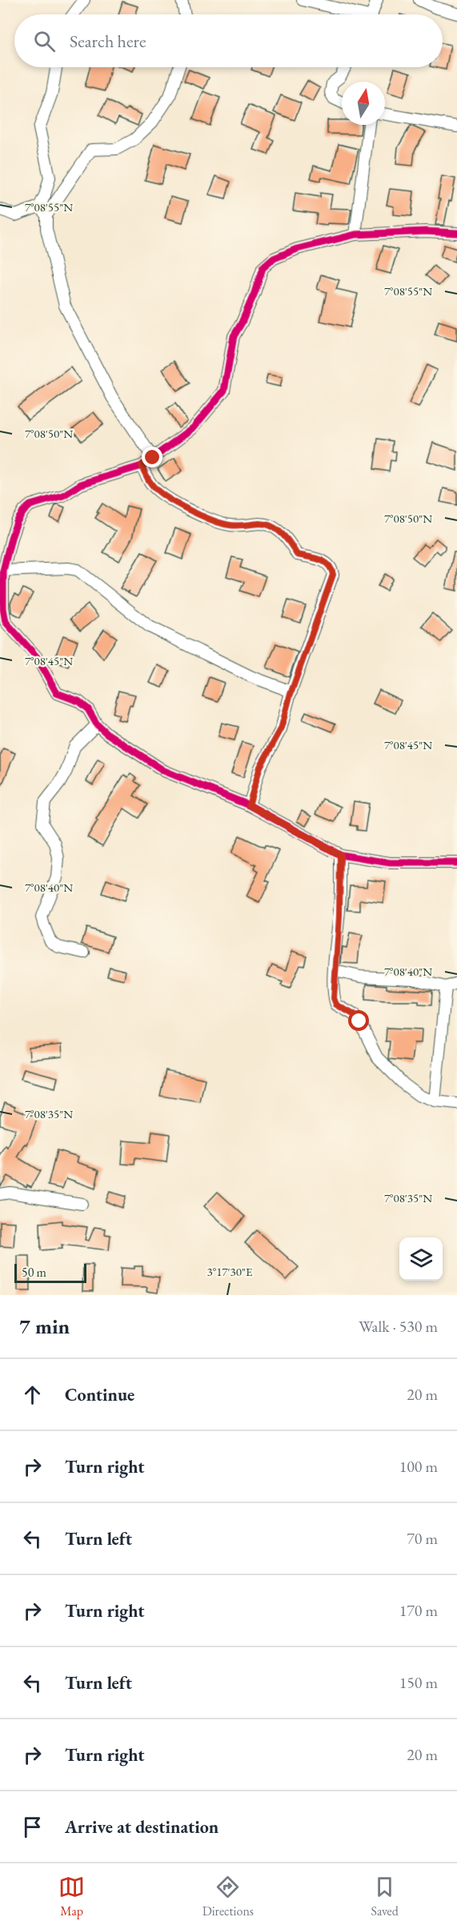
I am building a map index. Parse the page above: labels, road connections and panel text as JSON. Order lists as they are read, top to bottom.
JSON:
{
  "scale_bar": "50 m",
  "north": "top",
  "page": {
    "search": "Search here",
    "scale": "50 m",
    "heading": ["7 min", "Walk · 530 m"],
    "list": [
      ["Continue", "20 m"],
      ["Turn right", "100 m"],
      ["Turn left", "70 m"],
      ["Turn right", "170 m"],
      ["Turn left", "150 m"],
      ["Turn right", "20 m"],
      "Arrive at destination"
    ],
    "nav": ["Map", "Directions", "Saved"]
  },
  "coordinates": [
    "7°08'55\"N",
    "7°08'50\"N",
    "7°08'45\"N",
    "7°08'40\"N",
    "7°08'35\"N",
    "3°17'30\"E"
  ]
}
